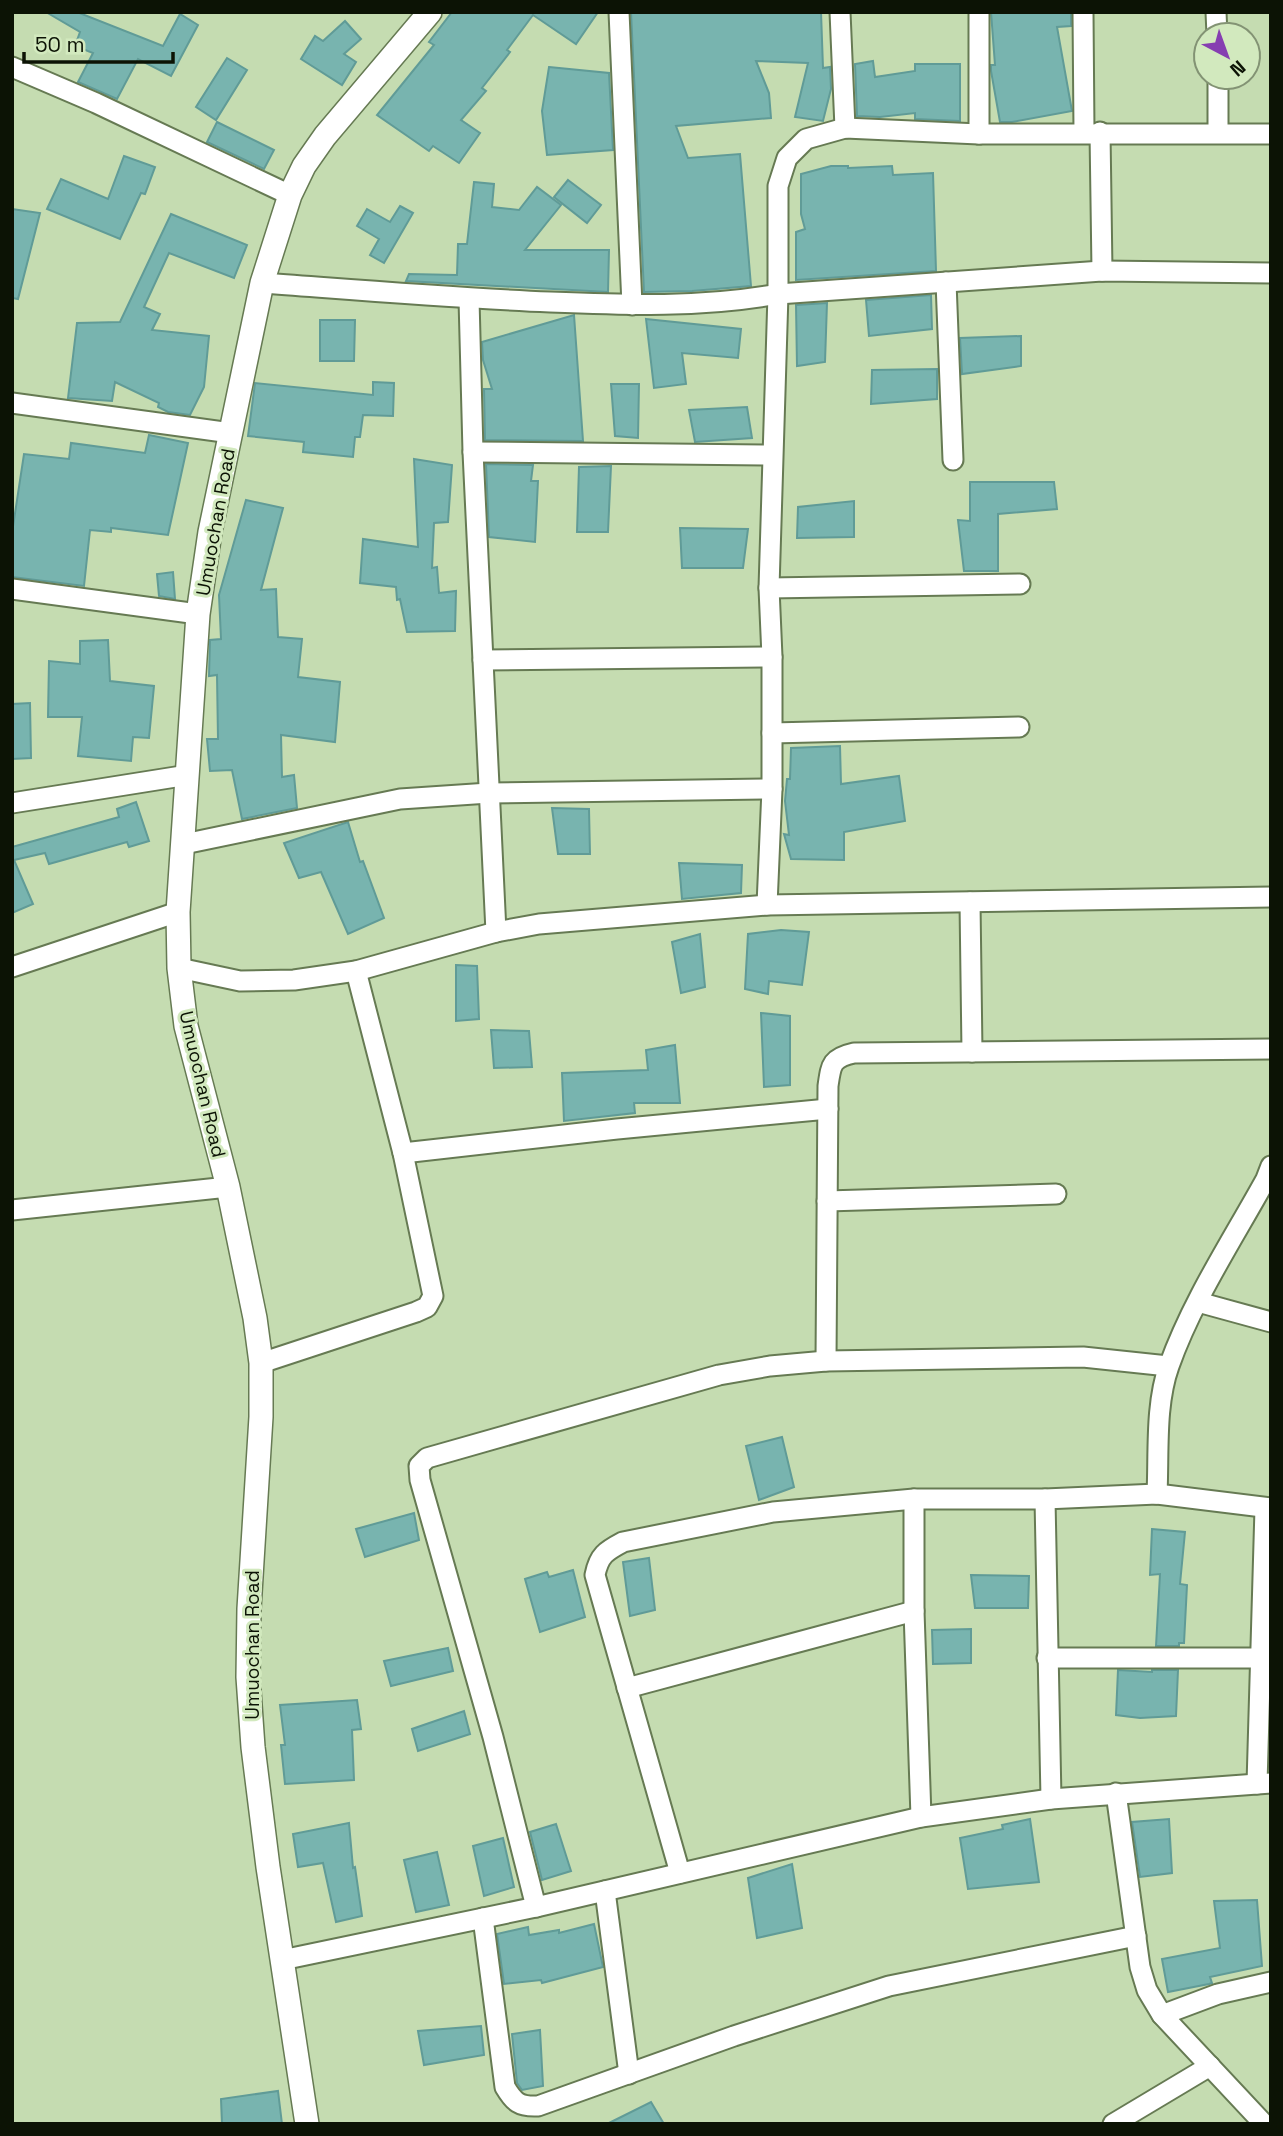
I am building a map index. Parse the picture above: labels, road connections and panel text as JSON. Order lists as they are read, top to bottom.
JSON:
{
  "streets": {
    "street": ["Umuochan Road"]
  },
  "scale_bar": "50 m",
  "north": "bottom right"
}
